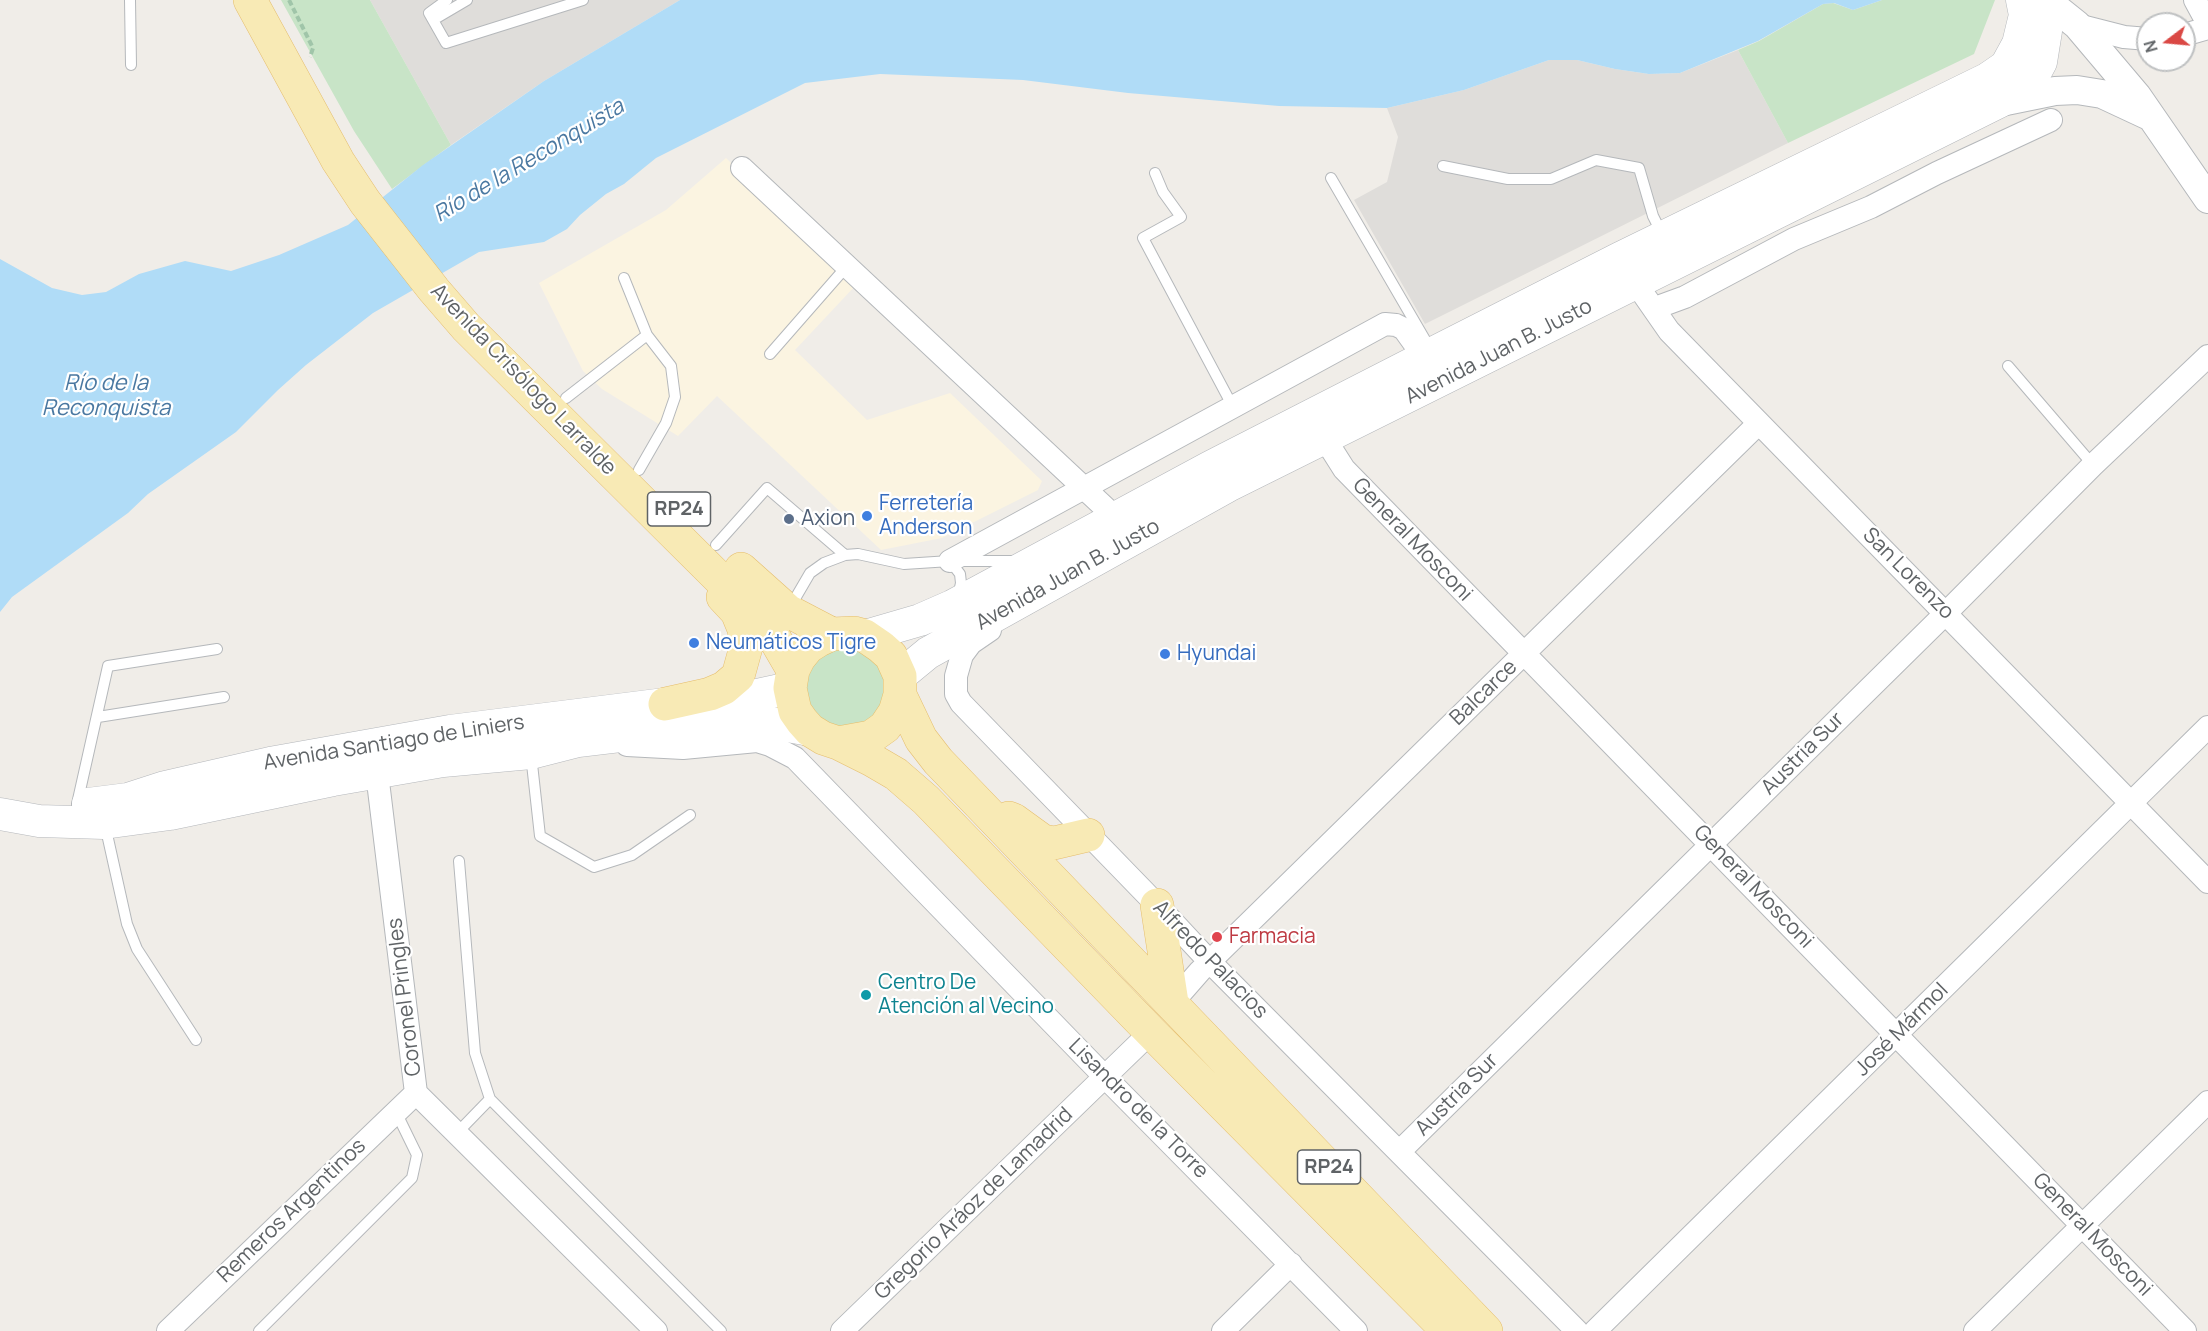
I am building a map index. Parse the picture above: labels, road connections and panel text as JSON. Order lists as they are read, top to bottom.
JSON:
{
  "streets": {
    "main road": [
      "Avenida Juan B. Justo",
      "Avenida Crisólogo Larralde",
      "RP24",
      "Avenida Santiago de Liniers"
    ],
    "street": [
      "General Mosconi",
      "San Lorenzo",
      "Balcarce",
      "Austria Sur",
      "Alfredo Palacios",
      "Coronel Pringles",
      "José Mármol",
      "Lisandro de la Torre",
      "Gregorio Aráoz de Lamadrid",
      "Remeros Argentinos"
    ]
  },
  "crossings": [
    ["Avenida Juan B. Justo", "Avenida Crisólogo Larralde"],
    ["Avenida Juan B. Justo", "RP24"],
    ["Avenida Juan B. Justo", "General Mosconi"],
    ["Avenida Juan B. Justo", "San Lorenzo"],
    ["Avenida Juan B. Justo", "Avenida Santiago de Liniers"],
    ["Avenida Juan B. Justo", "Alfredo Palacios"],
    ["Avenida Juan B. Justo", "Lisandro de la Torre"],
    ["Avenida Crisólogo Larralde", "RP24"],
    ["Avenida Crisólogo Larralde", "Avenida Santiago de Liniers"],
    ["Avenida Crisólogo Larralde", "Lisandro de la Torre"],
    ["RP24", "Balcarce"],
    ["RP24", "Avenida Santiago de Liniers"],
    ["RP24", "Lisandro de la Torre"],
    ["RP24", "Gregorio Aráoz de Lamadrid"],
    ["General Mosconi", "Balcarce"],
    ["General Mosconi", "Austria Sur"],
    ["General Mosconi", "José Mármol"],
    ["San Lorenzo", "Balcarce"],
    ["San Lorenzo", "Austria Sur"],
    ["San Lorenzo", "José Mármol"],
    ["Balcarce", "Alfredo Palacios"],
    ["Avenida Santiago de Liniers", "Coronel Pringles"],
    ["Avenida Santiago de Liniers", "Lisandro de la Torre"],
    ["Austria Sur", "Alfredo Palacios"],
    ["Coronel Pringles", "Remeros Argentinos"],
    ["Lisandro de la Torre", "Gregorio Aráoz de Lamadrid"]
  ],
  "water": ["Río de la Reconquista"],
  "places": [
    "Ferretería Anderson",
    "Axion",
    "Neumáticos Tigre",
    "Hyundai",
    "Farmacia",
    "Centro De Atención al Vecino"
  ],
  "north": "left"
}
